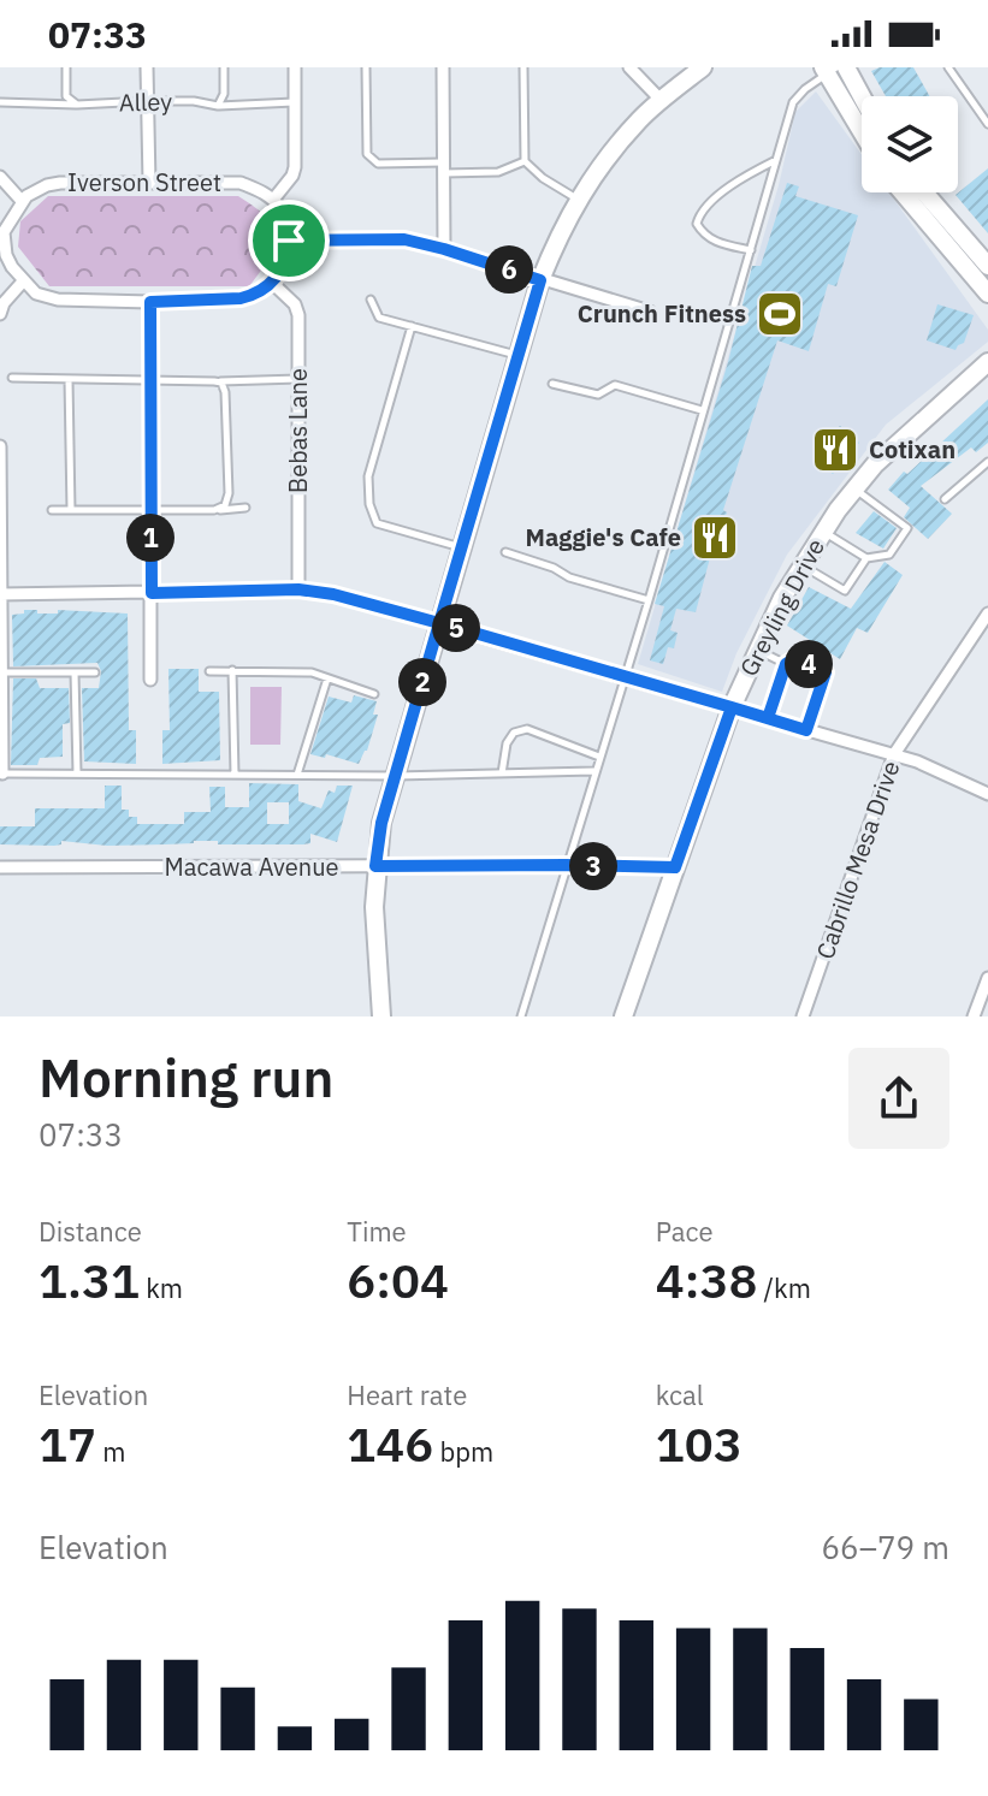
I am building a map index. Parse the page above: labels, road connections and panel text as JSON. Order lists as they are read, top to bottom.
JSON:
{
  "streets": {
    "main road": ["Greyling Drive"],
    "street": [
      "Iverson Street",
      "Bebas Lane",
      "Cabrillo Mesa Drive",
      "Macawa Avenue"
    ],
    "lane": ["Alley"]
  },
  "crossings": [
    ["Greyling Drive", "Macawa Avenue"]
  ],
  "places": {
    "sports": ["Crunch Fitness"],
    "restaurant": ["Cotixan", "Maggie's Cafe"]
  },
  "page": {
    "status": "07:33",
    "pins": [
      "6",
      "1",
      "5",
      "4",
      "2",
      "3"
    ],
    "heading": ["Morning run", "07:33"],
    "stats": [
      ["Distance", "1.31 km"],
      ["Time", "6:04"],
      ["Pace", "4:38 /km"],
      ["Elevation", "17 m"],
      ["Heart rate", "146 bpm"],
      ["kcal", "103"]
    ],
    "chart": ["Elevation", "66–79 m"]
  }
}
